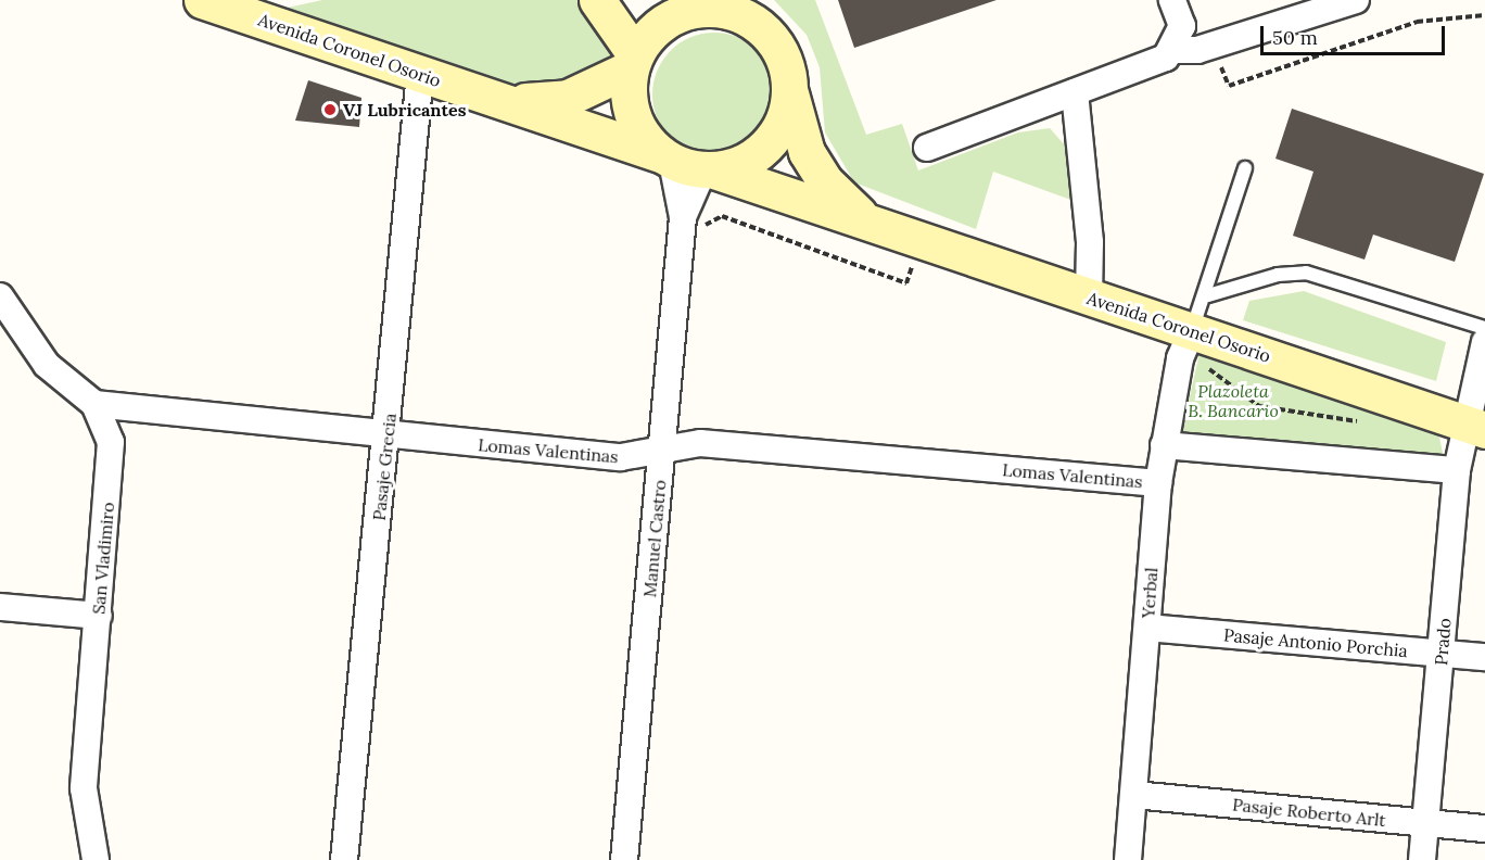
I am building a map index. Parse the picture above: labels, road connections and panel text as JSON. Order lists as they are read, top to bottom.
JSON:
{
  "streets": {
    "main road": ["Avenida Coronel Osorio"],
    "street": [
      "Lomas Valentinas",
      "Pasaje Grecia",
      "Manuel Castro",
      "San Vladimiro",
      "Yerbal",
      "Prado",
      "Pasaje Antonio Porchia",
      "Pasaje Roberto Arlt"
    ]
  },
  "crossings": [
    ["Avenida Coronel Osorio", "Pasaje Grecia"],
    ["Avenida Coronel Osorio", "Manuel Castro"],
    ["Avenida Coronel Osorio", "Yerbal"],
    ["Avenida Coronel Osorio", "Prado"],
    ["Lomas Valentinas", "Pasaje Grecia"],
    ["Lomas Valentinas", "Manuel Castro"],
    ["Lomas Valentinas", "San Vladimiro"],
    ["Lomas Valentinas", "Yerbal"],
    ["Yerbal", "Pasaje Antonio Porchia"],
    ["Yerbal", "Pasaje Roberto Arlt"],
    ["Prado", "Pasaje Antonio Porchia"],
    ["Prado", "Pasaje Roberto Arlt"]
  ],
  "parks": ["Plazoleta B. Bancario"],
  "places": ["VJ Lubricantes"],
  "scale_bar": "50 m"
}
